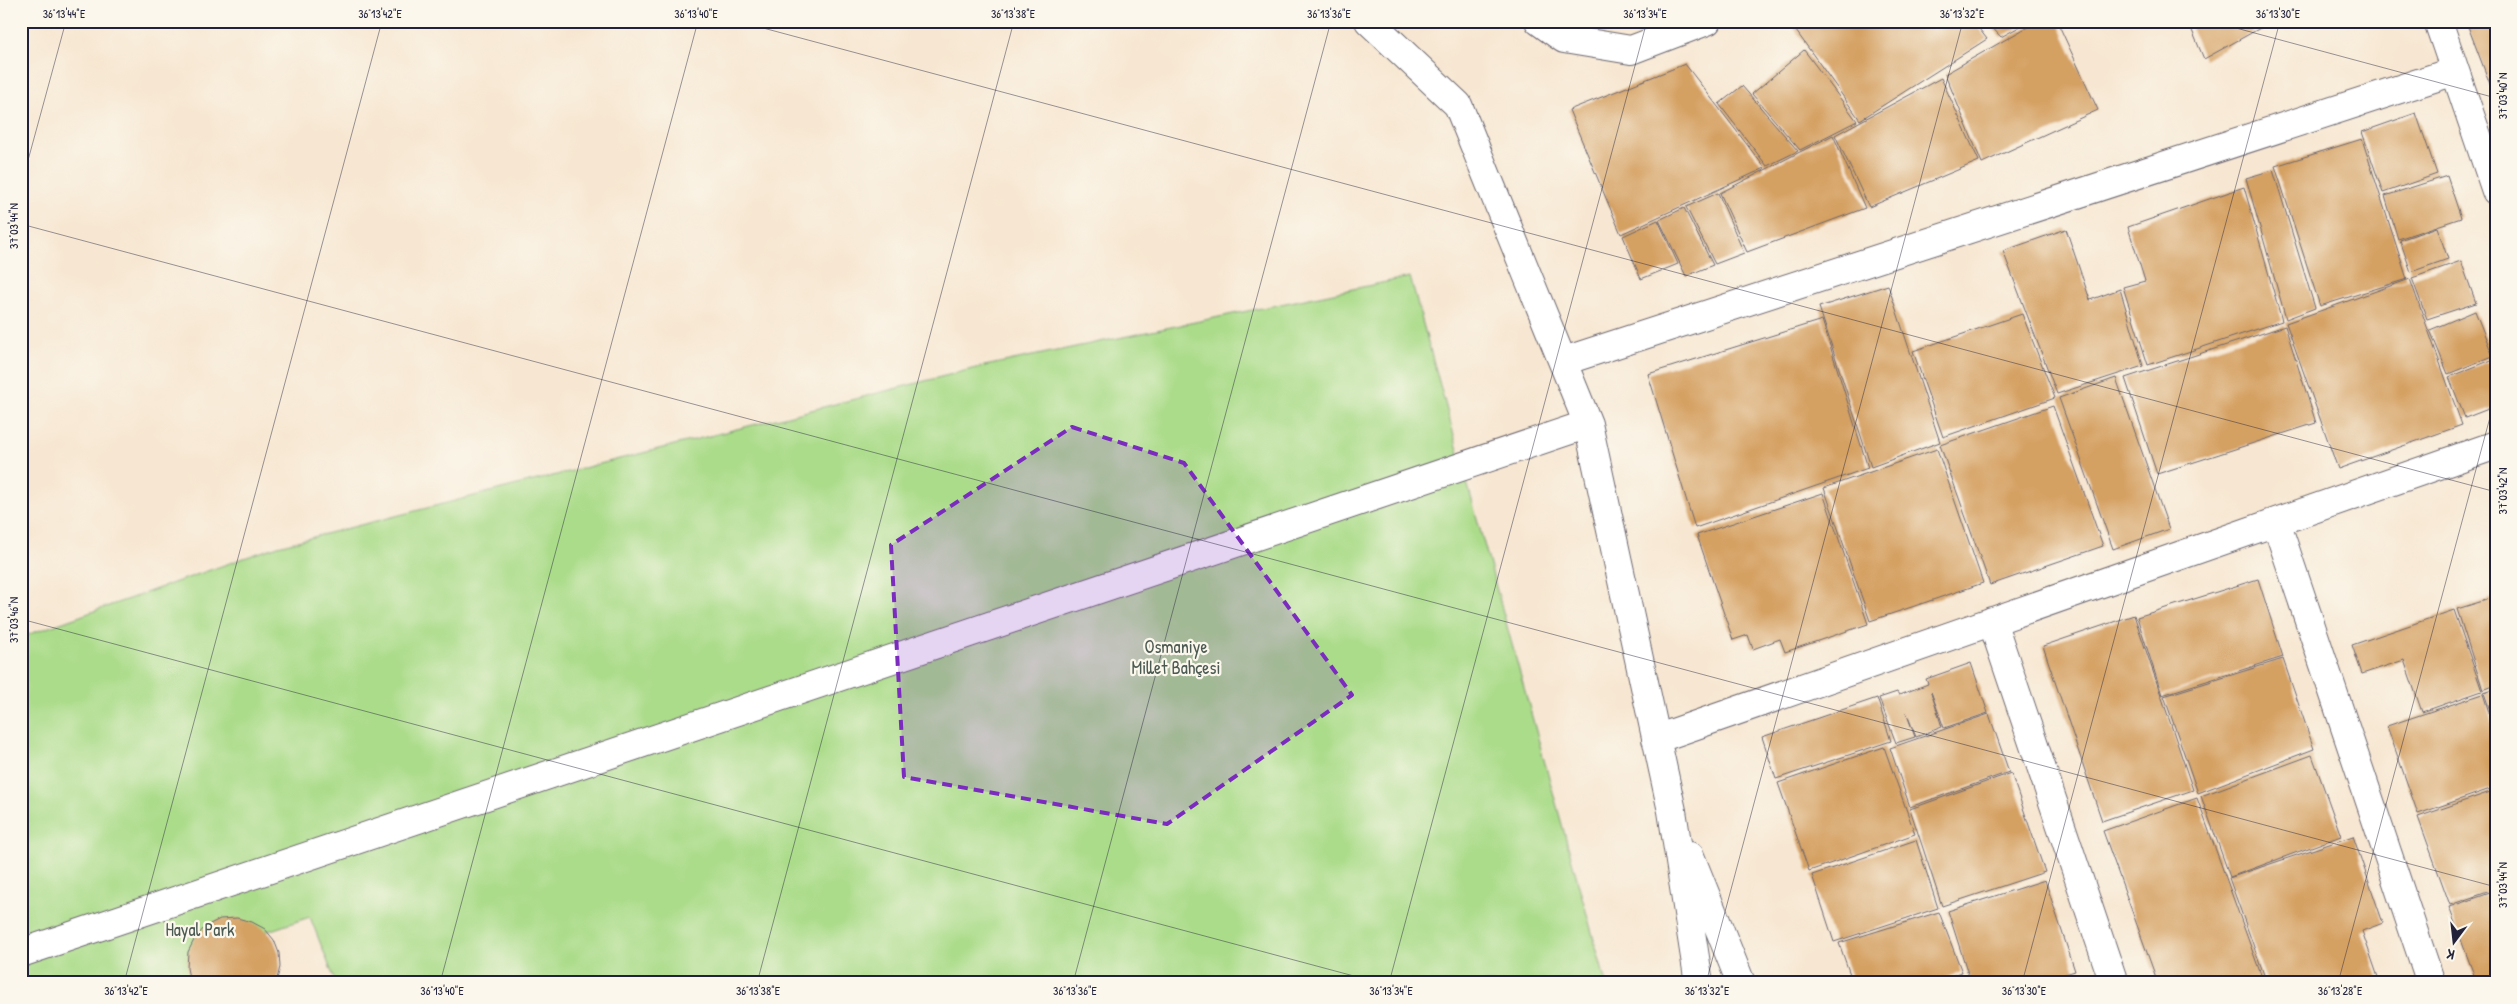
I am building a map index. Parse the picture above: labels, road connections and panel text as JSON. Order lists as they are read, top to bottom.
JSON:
{
  "parks": ["Osmaniye Millet Bahçesi", "Hayal Park"],
  "north": "bottom",
  "coordinates": [
    "36°13'44\"E",
    "36°13'42\"E",
    "36°13'40\"E",
    "36°13'38\"E",
    "36°13'36\"E",
    "36°13'34\"E",
    "36°13'32\"E",
    "36°13'30\"E",
    "37°03'40\"N",
    "37°03'44\"N",
    "37°03'42\"N",
    "37°03'46\"N",
    "36°13'28\"E"
  ]
}
